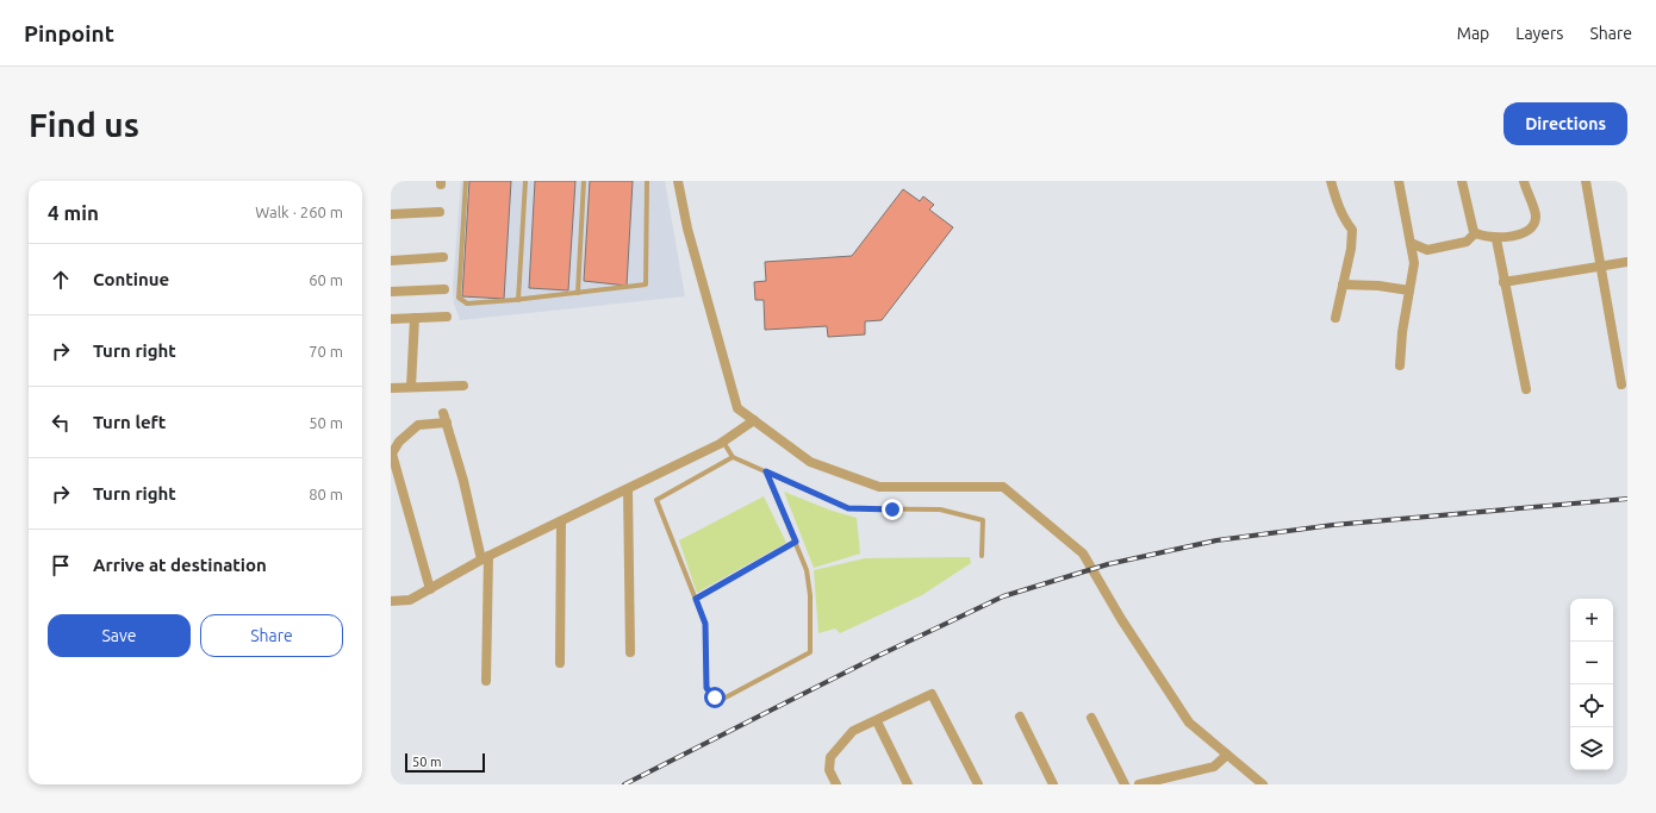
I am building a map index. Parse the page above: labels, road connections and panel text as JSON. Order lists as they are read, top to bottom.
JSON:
{
  "scale_bar": "50 m",
  "page": {
    "header": "Pinpoint",
    "nav": ["Map", "Layers", "Share"],
    "buttons": [
      "Directions",
      ["Save", "Share"]
    ],
    "title": "Find us",
    "heading": ["4 min", "Walk · 260 m"],
    "list": [
      ["Continue", "60 m"],
      ["Turn right", "70 m"],
      ["Turn left", "50 m"],
      ["Turn right", "80 m"],
      "Arrive at destination"
    ],
    "map_buttons": ["+", "−"],
    "scale": "50 m"
  }
}
